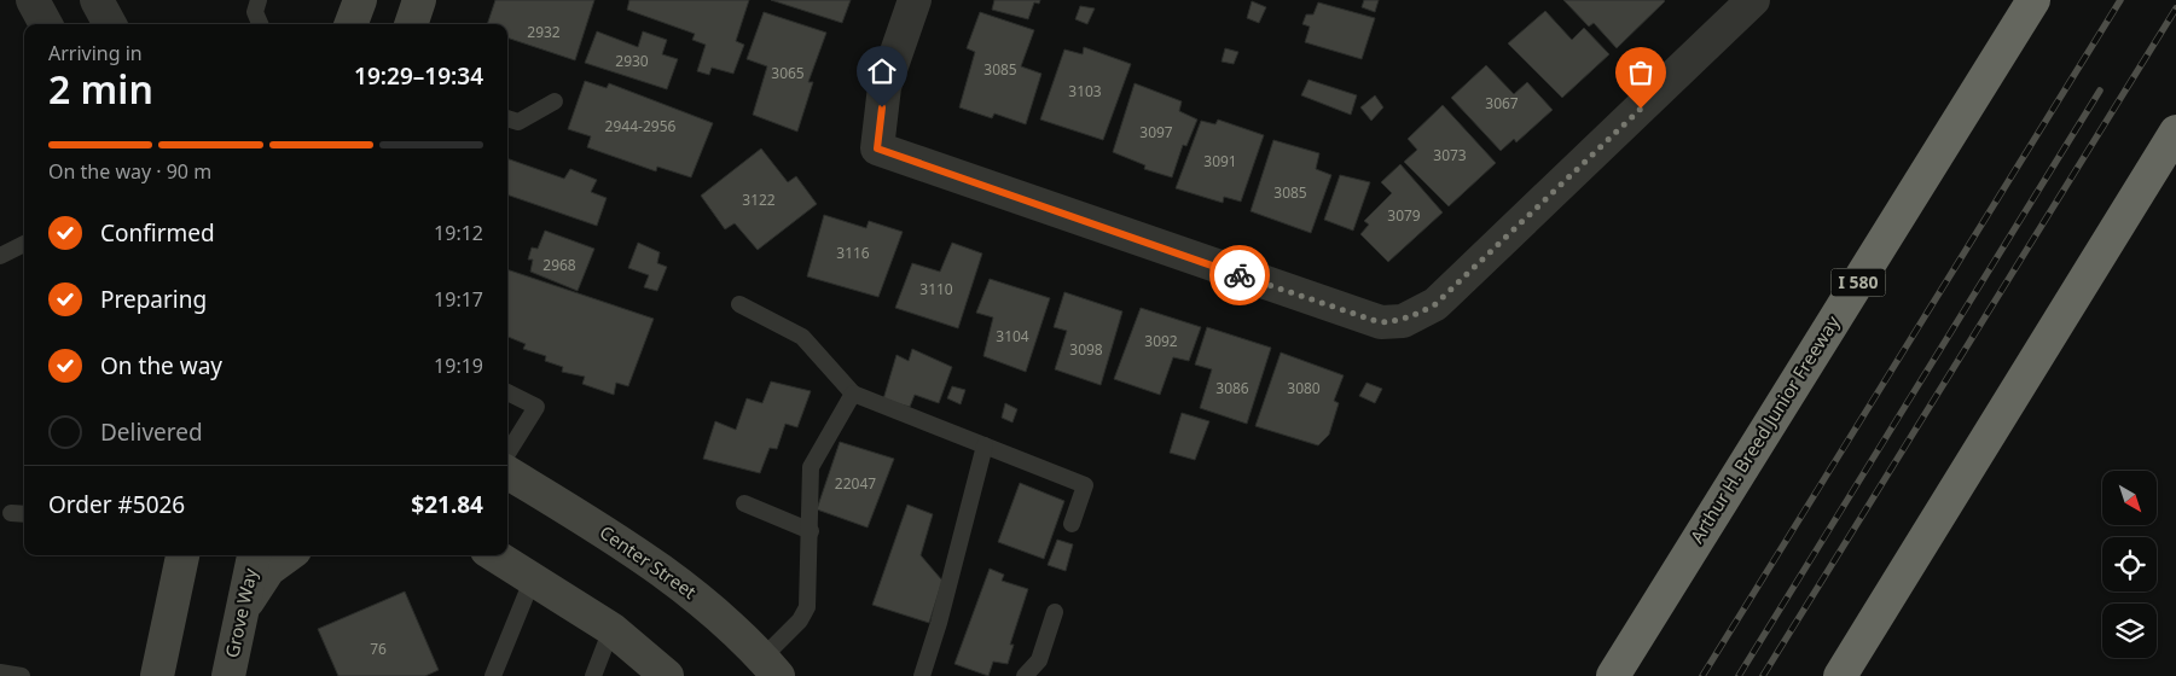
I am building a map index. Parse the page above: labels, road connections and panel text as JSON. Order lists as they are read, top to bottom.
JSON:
{
  "streets": {
    "highway": ["I 580", "Arthur H. Breed Junior Freeway"],
    "main road": ["Center Street", "Grove Way"]
  },
  "house_numbers": [
    "2932",
    "2930",
    "3085",
    "3065",
    "3103",
    "3067",
    "2944-2956",
    "3097",
    "3073",
    "3091",
    "3085",
    "3122",
    "3079",
    "3116",
    "2968",
    "3110",
    "3104",
    "3092",
    "3098",
    "3086",
    "3080",
    "22047",
    "76"
  ],
  "north": "bottom right",
  "page": {
    "heading": ["2 min", "Arriving in", "19:29–19:34"],
    "panel": ["Order #5026", "$21.84"],
    "bar": "On the way · 90 m",
    "list": [
      ["Confirmed", "19:12"],
      ["Preparing", "19:17"],
      ["On the way", "19:19"],
      "Delivered"
    ]
  }
}
